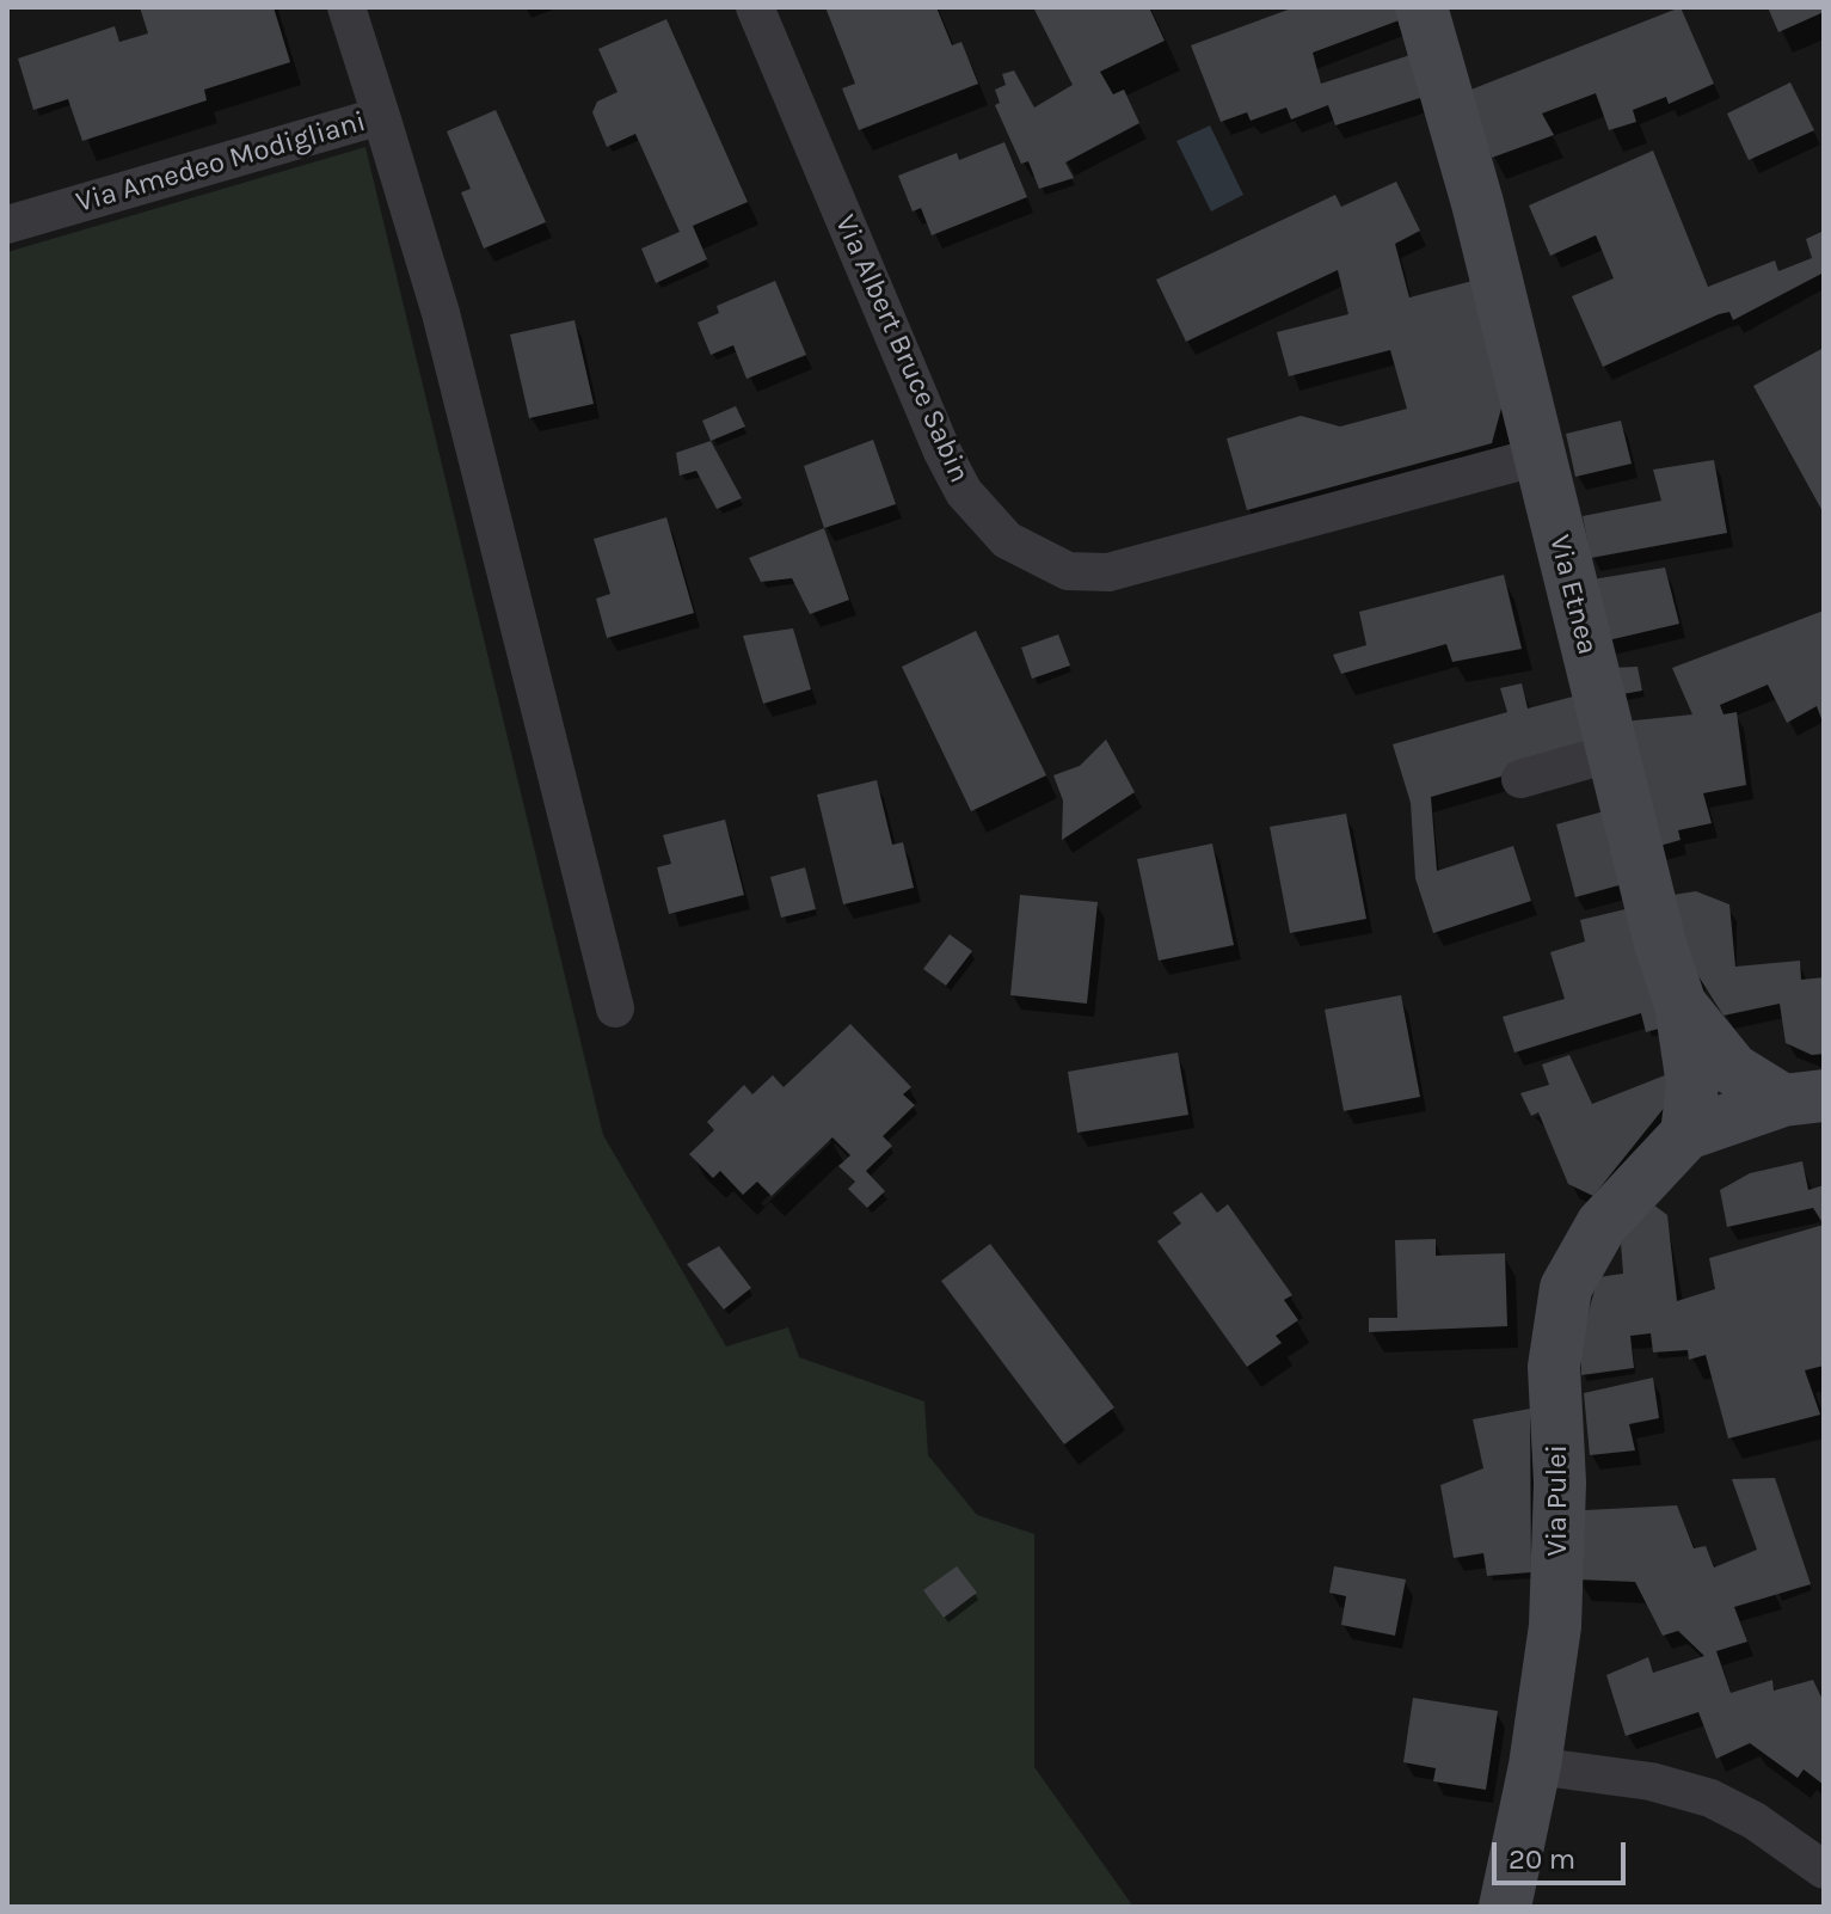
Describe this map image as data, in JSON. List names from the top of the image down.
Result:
{
  "streets": {
    "main road": ["Via Etnea", "Via Pulei"],
    "street": ["Via Amedeo Modigliani", "Via Albert Bruce Sabin"]
  },
  "crossings": [
    ["Via Albert Bruce Sabin", "Via Etnea"]
  ],
  "scale_bar": "20 m"
}
